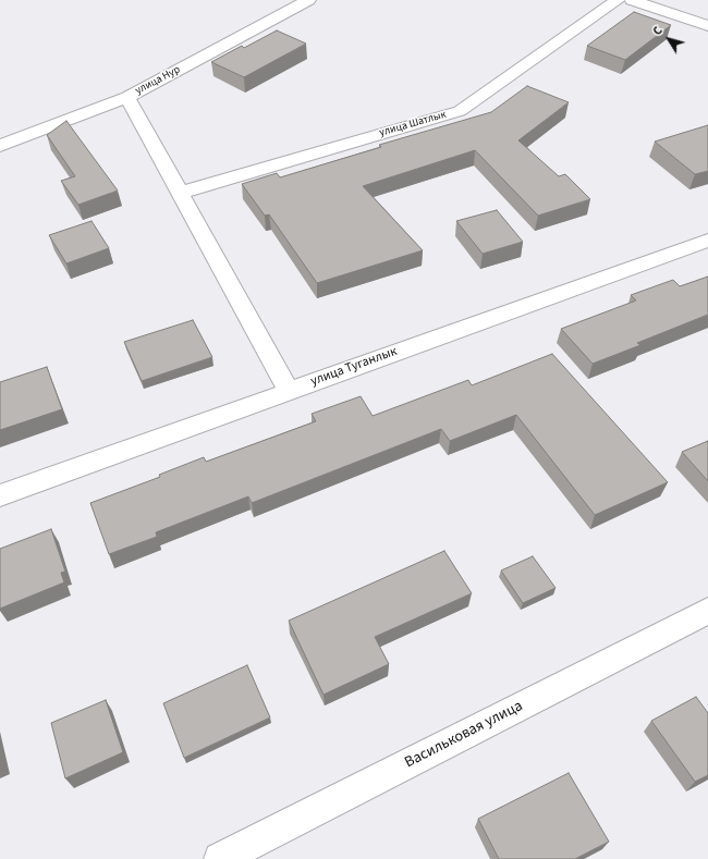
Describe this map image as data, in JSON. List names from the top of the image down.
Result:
{
  "streets": {
    "street": [
      "улица Нур",
      "улица Шатлык",
      "улица Туганлык",
      "Васильковая улица"
    ]
  },
  "north": "top left"
}
